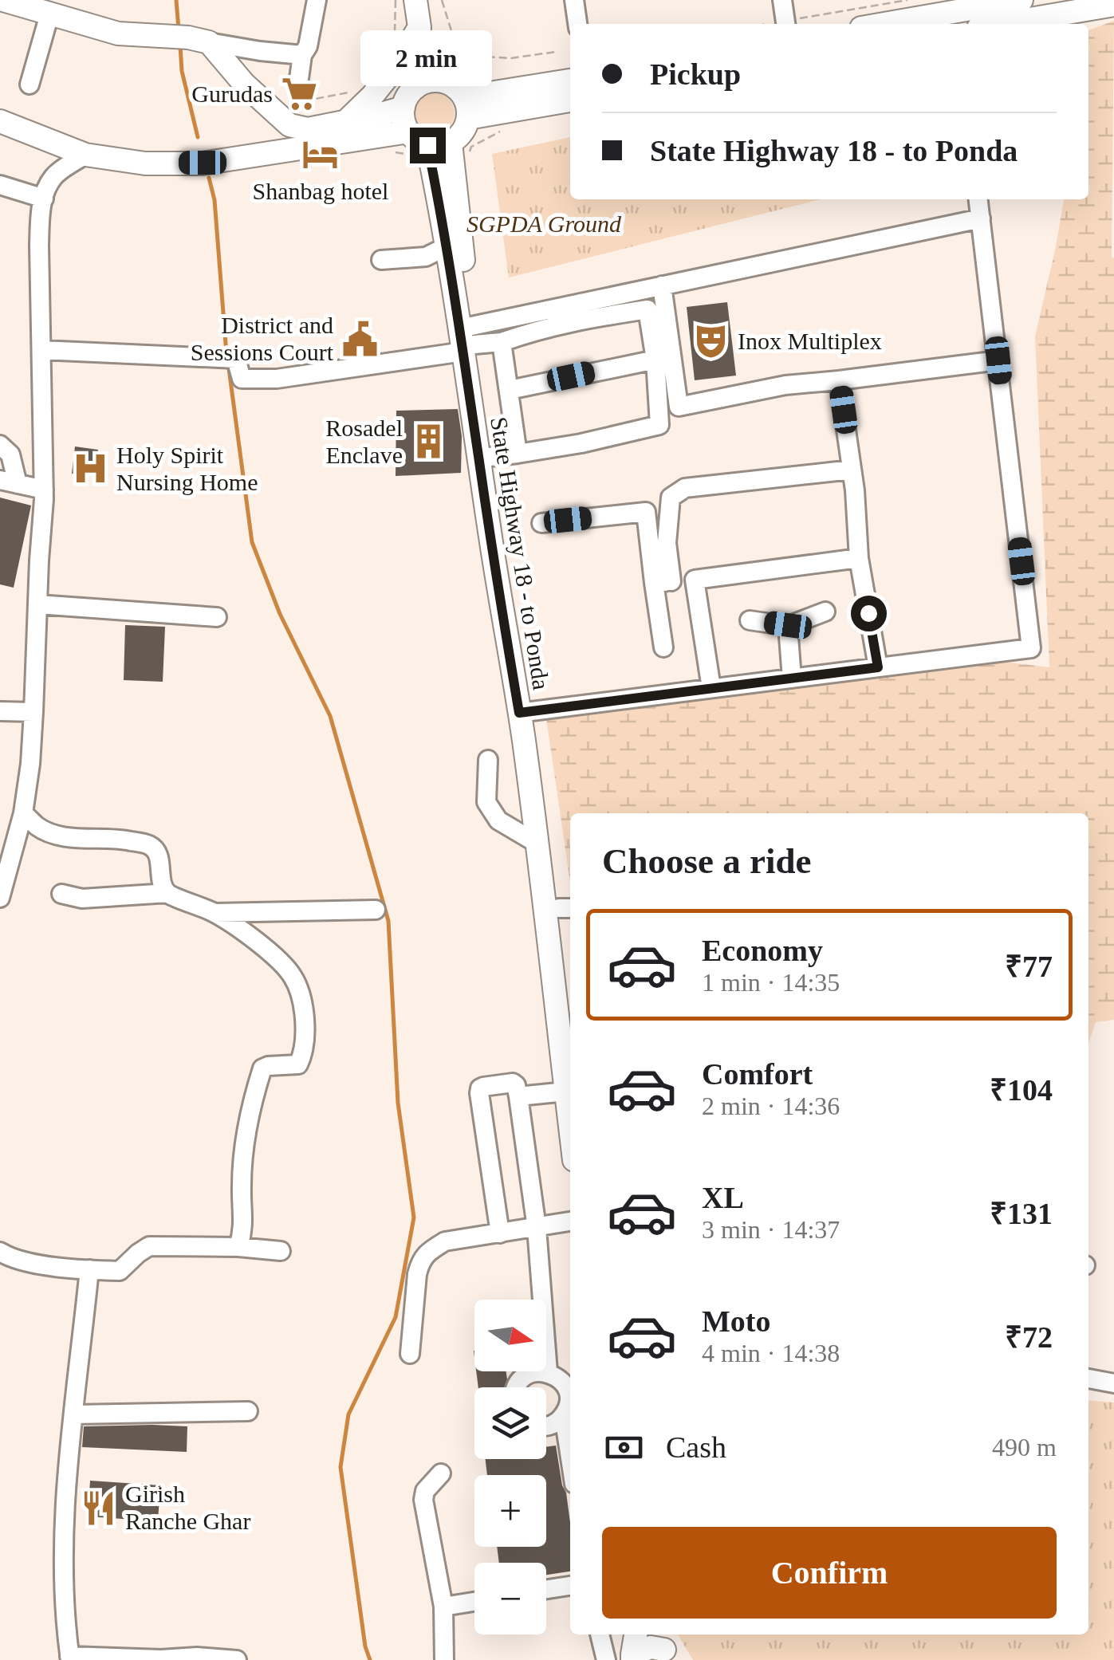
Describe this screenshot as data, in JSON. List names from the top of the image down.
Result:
{
  "streets": {
    "main road": ["State Highway 18 - to Ponda"]
  },
  "parks": ["SGPDA Ground"],
  "places": {
    "supermarket": ["Gurudas"],
    "hotel": ["Shanbag hotel"],
    "public building": ["District and Sessions Court"],
    "theatre": ["Inox Multiplex"],
    "building": ["Rosadel Enclave"],
    "hospital": ["Holy Spirit Nursing Home"],
    "restaurant": ["Girish Ranche Ghar"]
  },
  "north": "right",
  "page": {
    "banner": ["Pickup", "State Highway 18 - to Ponda"],
    "bubble": "2 min",
    "heading": "Choose a ride",
    "list": [
      {
        "name": "Economy",
        "note": "1 min · 14:35",
        "value": "₹77"
      },
      {
        "name": "Comfort",
        "note": "2 min · 14:36",
        "value": "₹104"
      },
      {
        "name": "XL",
        "note": "3 min · 14:37",
        "value": "₹131"
      },
      {
        "name": "Moto",
        "note": "4 min · 14:38",
        "value": "₹72"
      }
    ],
    "map_buttons": ["+", "−"],
    "pay": ["Cash", "490 m"],
    "buttons": "Confirm"
  }
}
